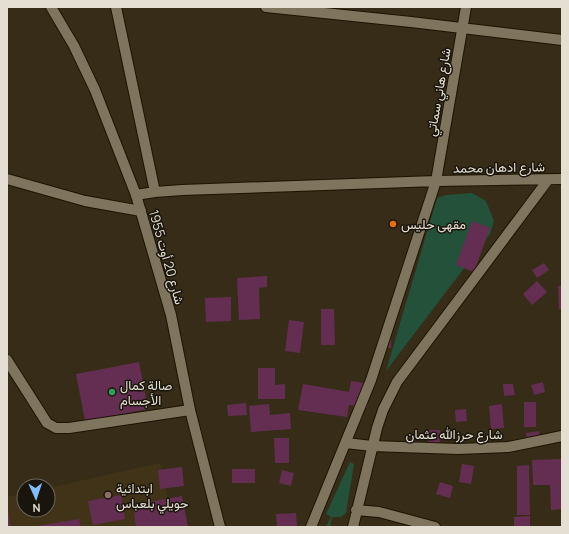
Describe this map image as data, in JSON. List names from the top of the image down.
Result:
{
  "streets": {
    "street": [
      "شارع هاني سماتي",
      "شارع ادهان محمد",
      "شارع 20 أوت 1955",
      "شارع حرزالله عثمان"
    ]
  },
  "crossings": [
    ["شارع هاني سماتي", "شارع ادهان محمد"],
    ["شارع هاني سماتي", "شارع حرزالله عثمان"],
    ["شارع ادهان محمد", "شارع 20 أوت 1955"]
  ],
  "places": ["مقهى حليس", "صالة كمال الأجسام", "ابتدائية حويلي بلعباس"],
  "north": "bottom"
}
